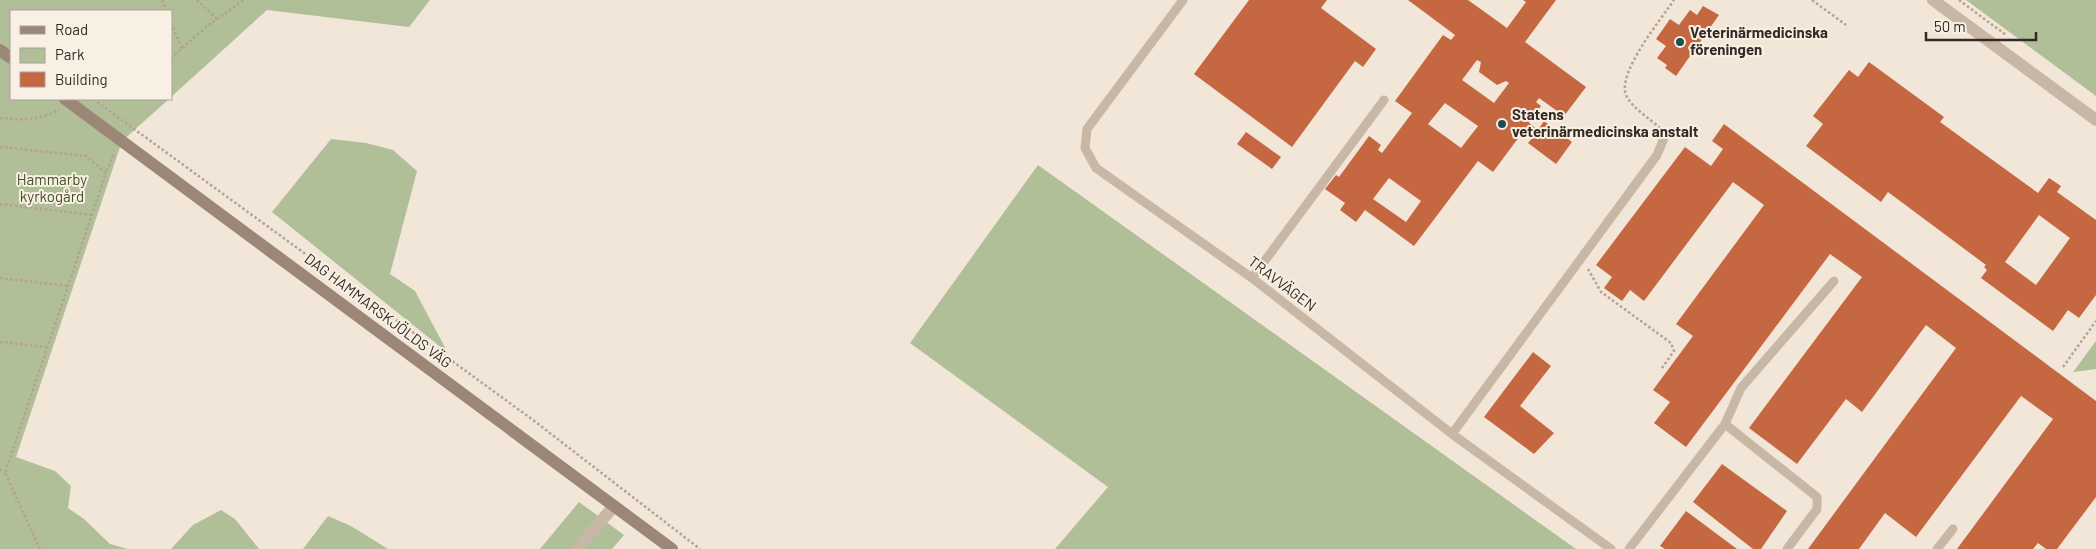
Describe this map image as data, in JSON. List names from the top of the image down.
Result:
{
  "streets": {
    "main road": ["DAG HAMMARSKJÖLDS VÄG"],
    "lane": ["TRAVVÄGEN"]
  },
  "parks": ["Hammarby kyrkogård"],
  "places": ["Veterinärmedicinska föreningen", "Statens veterinärmedicinska anstalt"],
  "legend": ["Road", "Park", "Building"],
  "scale_bar": "50 m"
}
